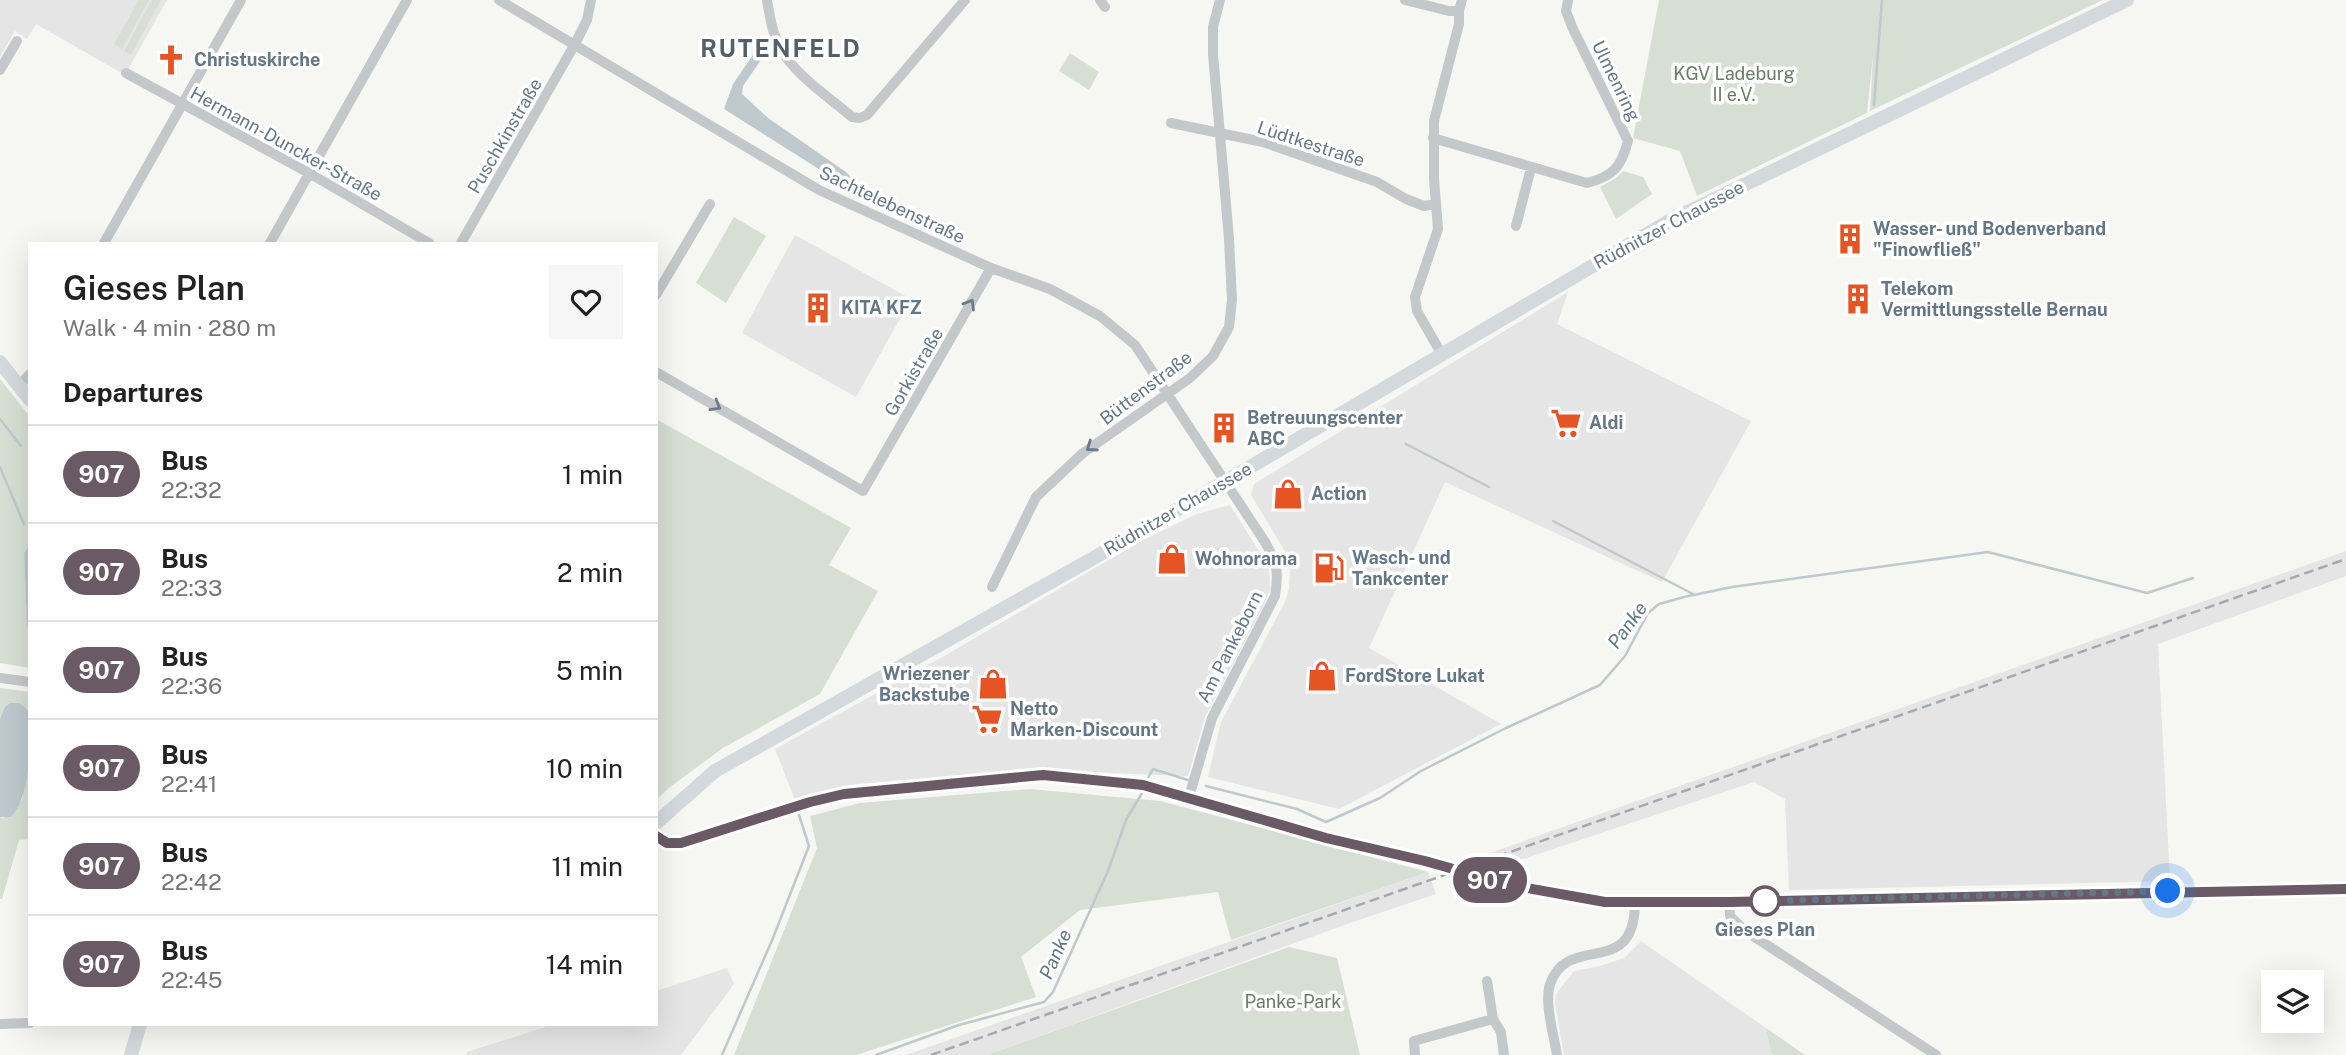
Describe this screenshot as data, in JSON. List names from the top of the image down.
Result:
{
  "streets": {
    "main road": ["Rüdnitzer Chaussee"],
    "street": [
      "Ulmenring",
      "Puschkinstraße",
      "Hermann-Duncker-Straße",
      "Lüdtkestraße",
      "Sachtelebenstraße",
      "Gorkistraße",
      "Büttenstraße",
      "Am Pankeborn"
    ]
  },
  "crossings": [
    ["Puschkinstraße", "Sachtelebenstraße"],
    ["Lüdtkestraße", "Büttenstraße"],
    ["Sachtelebenstraße", "Rüdnitzer Chaussee"],
    ["Sachtelebenstraße", "Gorkistraße"],
    ["Sachtelebenstraße", "Büttenstraße"],
    ["Sachtelebenstraße", "Am Pankeborn"],
    ["Rüdnitzer Chaussee", "Am Pankeborn"]
  ],
  "one_way": ["Büttenstraße"],
  "districts": ["RUTENFELD"],
  "water": ["Panke"],
  "parks": ["KGV Ladeburg II e.V.", "Panke-Park"],
  "places": {
    "church": ["Christuskirche"],
    "building": [
      "Wasser- und Bodenverband \"Finowfließ\"",
      "Telekom Vermittlungsstelle Bernau",
      "KITA KFZ",
      "Betreuungscenter ABC"
    ],
    "supermarket": ["Aldi", "Netto Marken-Discount"],
    "shop": [
      "Action",
      "Wohnorama",
      "FordStore Lukat",
      "Wriezener Backstube"
    ],
    "fuel station": ["Wasch- und Tankcenter"],
    "other": ["Gieses Plan"]
  },
  "lines": ["bus line 907"],
  "page": {
    "on_map": "907",
    "heading": [
      ["Gieses Plan", "Walk · 4 min · 280 m"],
      "Departures"
    ],
    "list": [
      {
        "mark": "907",
        "name": "Bus",
        "note": "22:32",
        "value": "1 min"
      },
      {
        "mark": "907",
        "name": "Bus",
        "note": "22:33",
        "value": "2 min"
      },
      {
        "mark": "907",
        "name": "Bus",
        "note": "22:36",
        "value": "5 min"
      },
      {
        "mark": "907",
        "name": "Bus",
        "note": "22:41",
        "value": "10 min"
      },
      {
        "mark": "907",
        "name": "Bus",
        "note": "22:42",
        "value": "11 min"
      },
      {
        "mark": "907",
        "name": "Bus",
        "note": "22:45",
        "value": "14 min"
      }
    ]
  }
}
